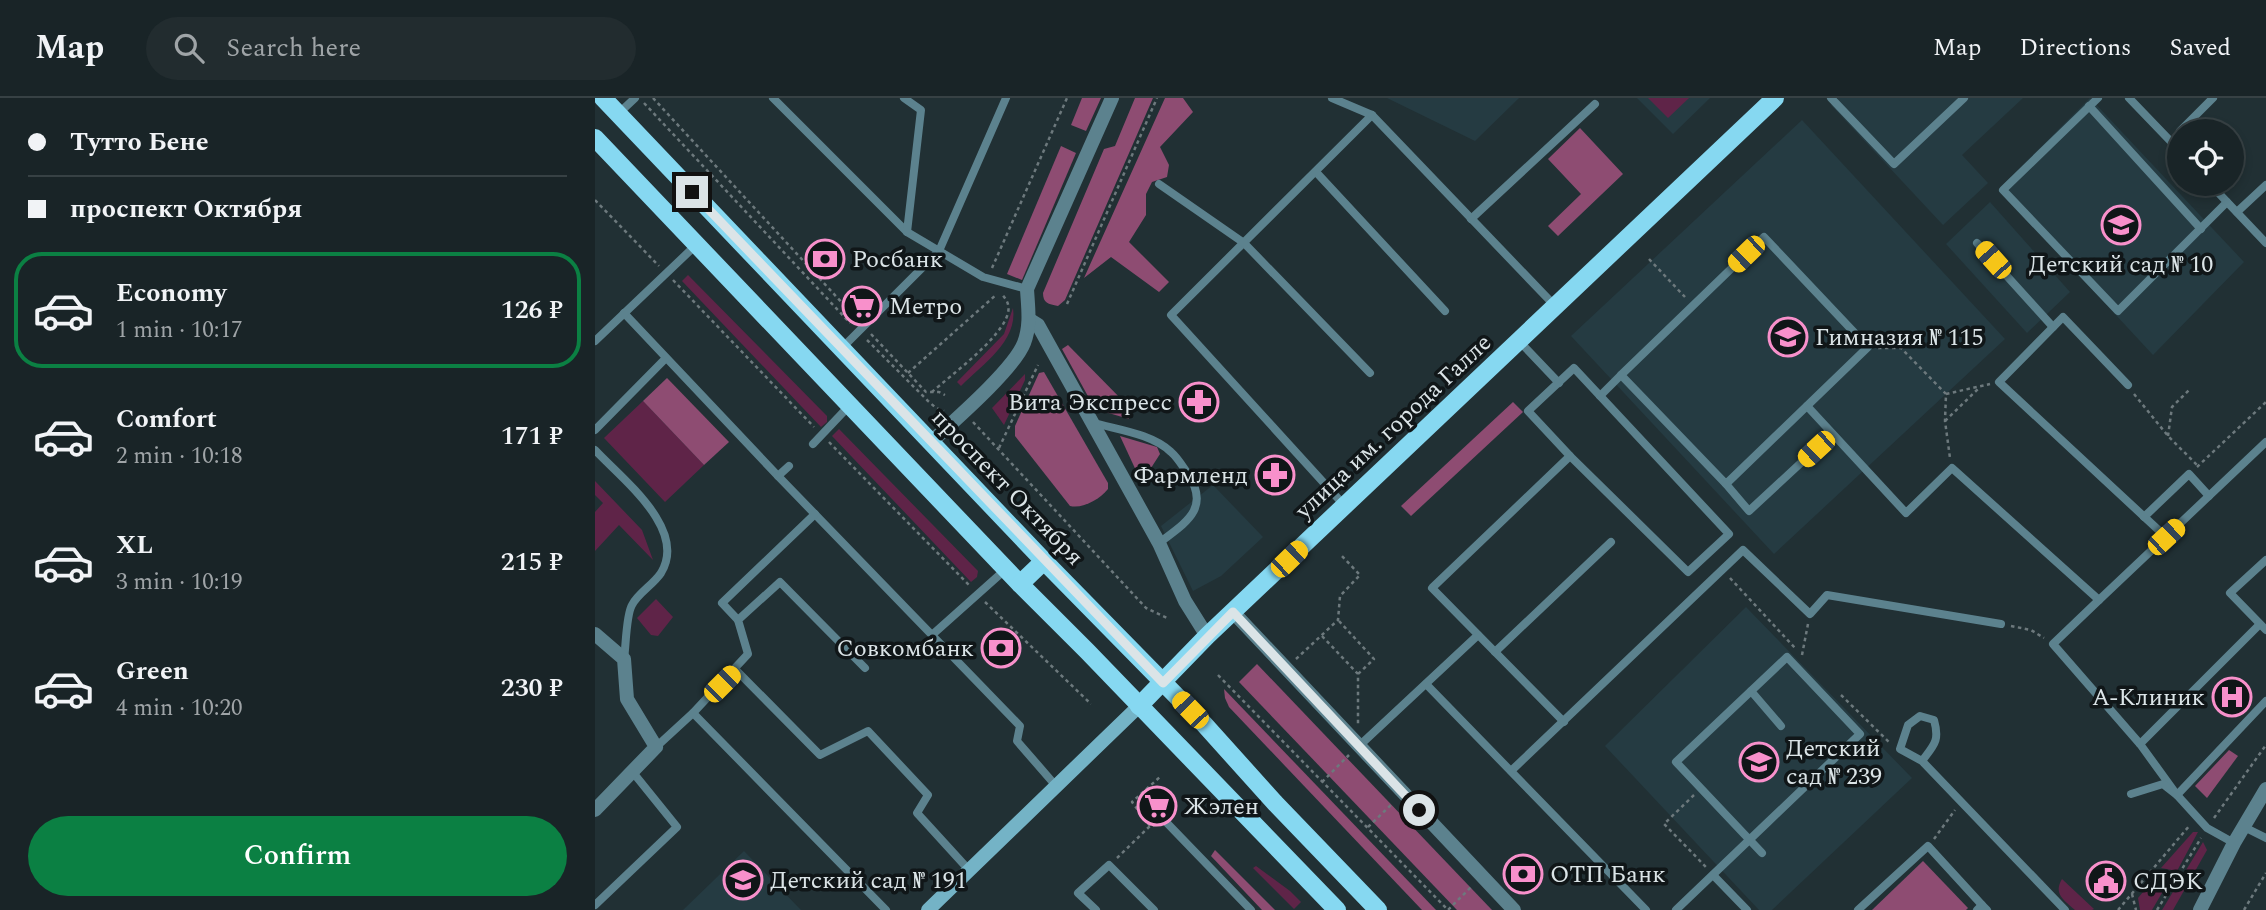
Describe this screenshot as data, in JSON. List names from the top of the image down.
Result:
{
  "streets": {
    "main road": ["улица им. города Галле", "проспект Октября"]
  },
  "crossings": [
    ["улица им. города Галле", "проспект Октября"]
  ],
  "places": {
    "school or university": [
      "Детский сад № 10",
      "Гимназия № 115",
      "Детский сад № 239",
      "Детский сад № 191"
    ],
    "bank": ["Росбанк", "Совкомбанк", "ОТП Банк"],
    "supermarket": ["Метро", "Жэлен"],
    "pharmacy": ["Вита Экспресс", "Фармленд"],
    "hospital": ["А-Клиник"],
    "public building": ["СДЭК"]
  },
  "page": {
    "header": "Map",
    "search": "Search here",
    "nav": ["Map", "Directions", "Saved"],
    "banner": ["Тутто Бене", "проспект Октября"],
    "list": [
      {
        "name": "Economy",
        "note": "1 min · 10:17",
        "value": "126 ₽"
      },
      {
        "name": "Comfort",
        "note": "2 min · 10:18",
        "value": "171 ₽"
      },
      {
        "name": "XL",
        "note": "3 min · 10:19",
        "value": "215 ₽"
      },
      {
        "name": "Green",
        "note": "4 min · 10:20",
        "value": "230 ₽"
      }
    ],
    "buttons": "Confirm"
  }
}
